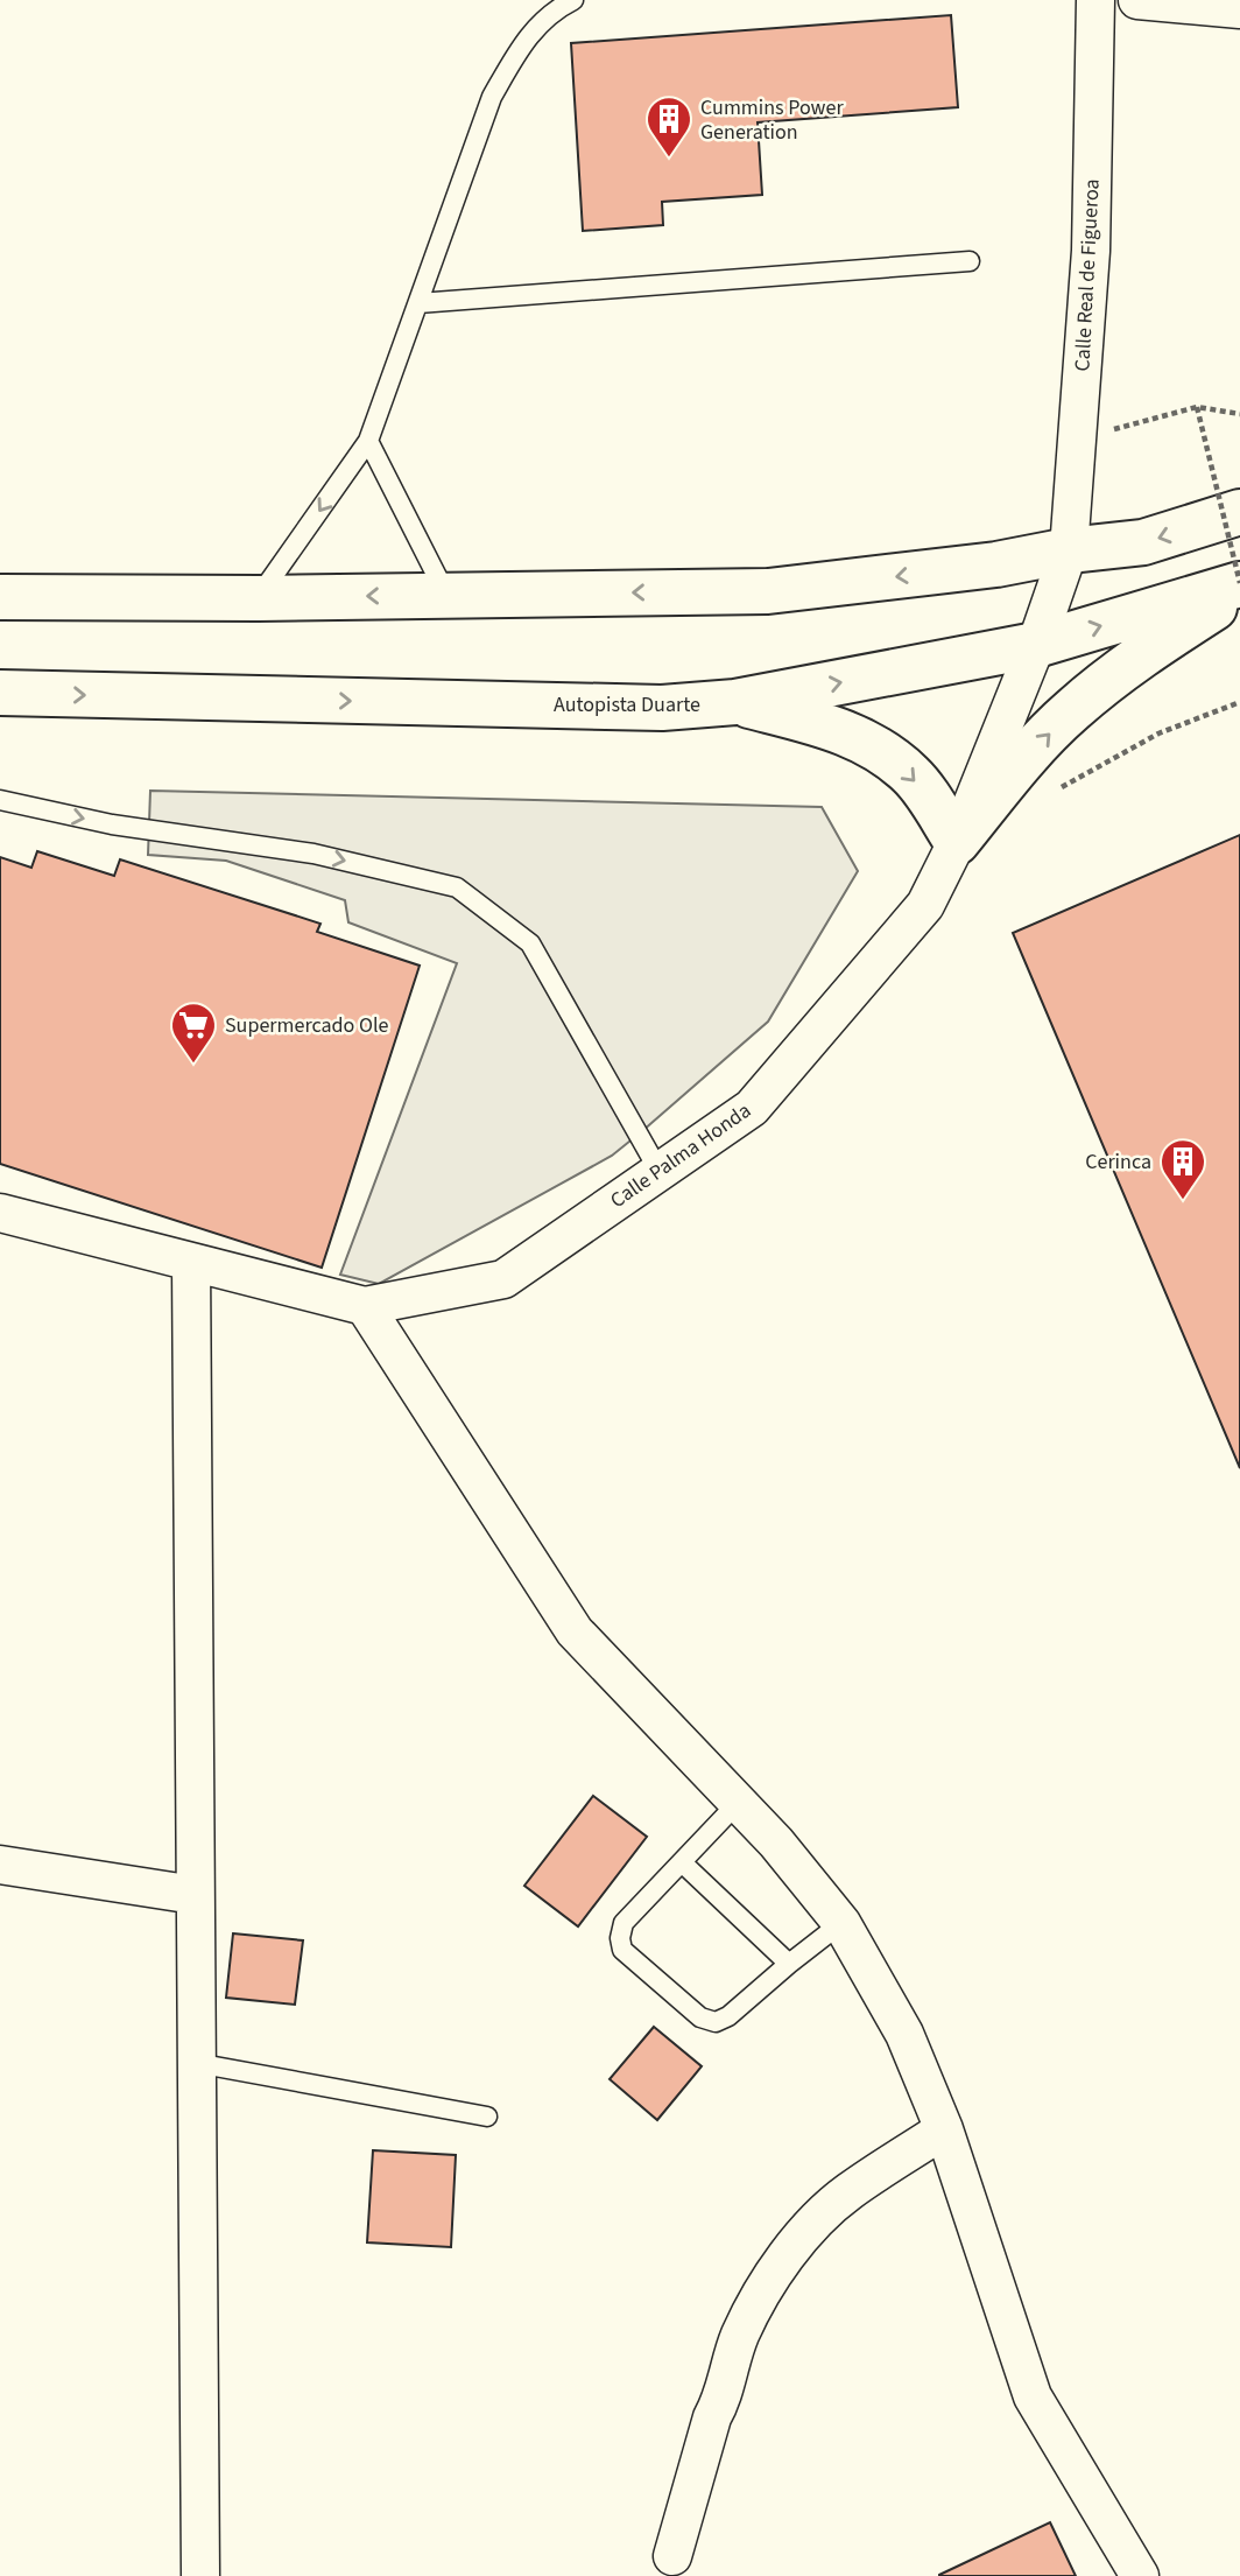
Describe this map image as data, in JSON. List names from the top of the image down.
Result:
{
  "streets": {
    "highway": ["Autopista Duarte"],
    "street": ["Calle Real de Figueroa", "Calle Palma Honda"]
  },
  "crossings": [
    ["Calle Real de Figueroa", "Calle Palma Honda"],
    ["Autopista Duarte", "Calle Palma Honda"]
  ],
  "places": {
    "building": ["Cummins Power Generation", "Cerinca"],
    "supermarket": ["Supermercado Ole"]
  }
}
